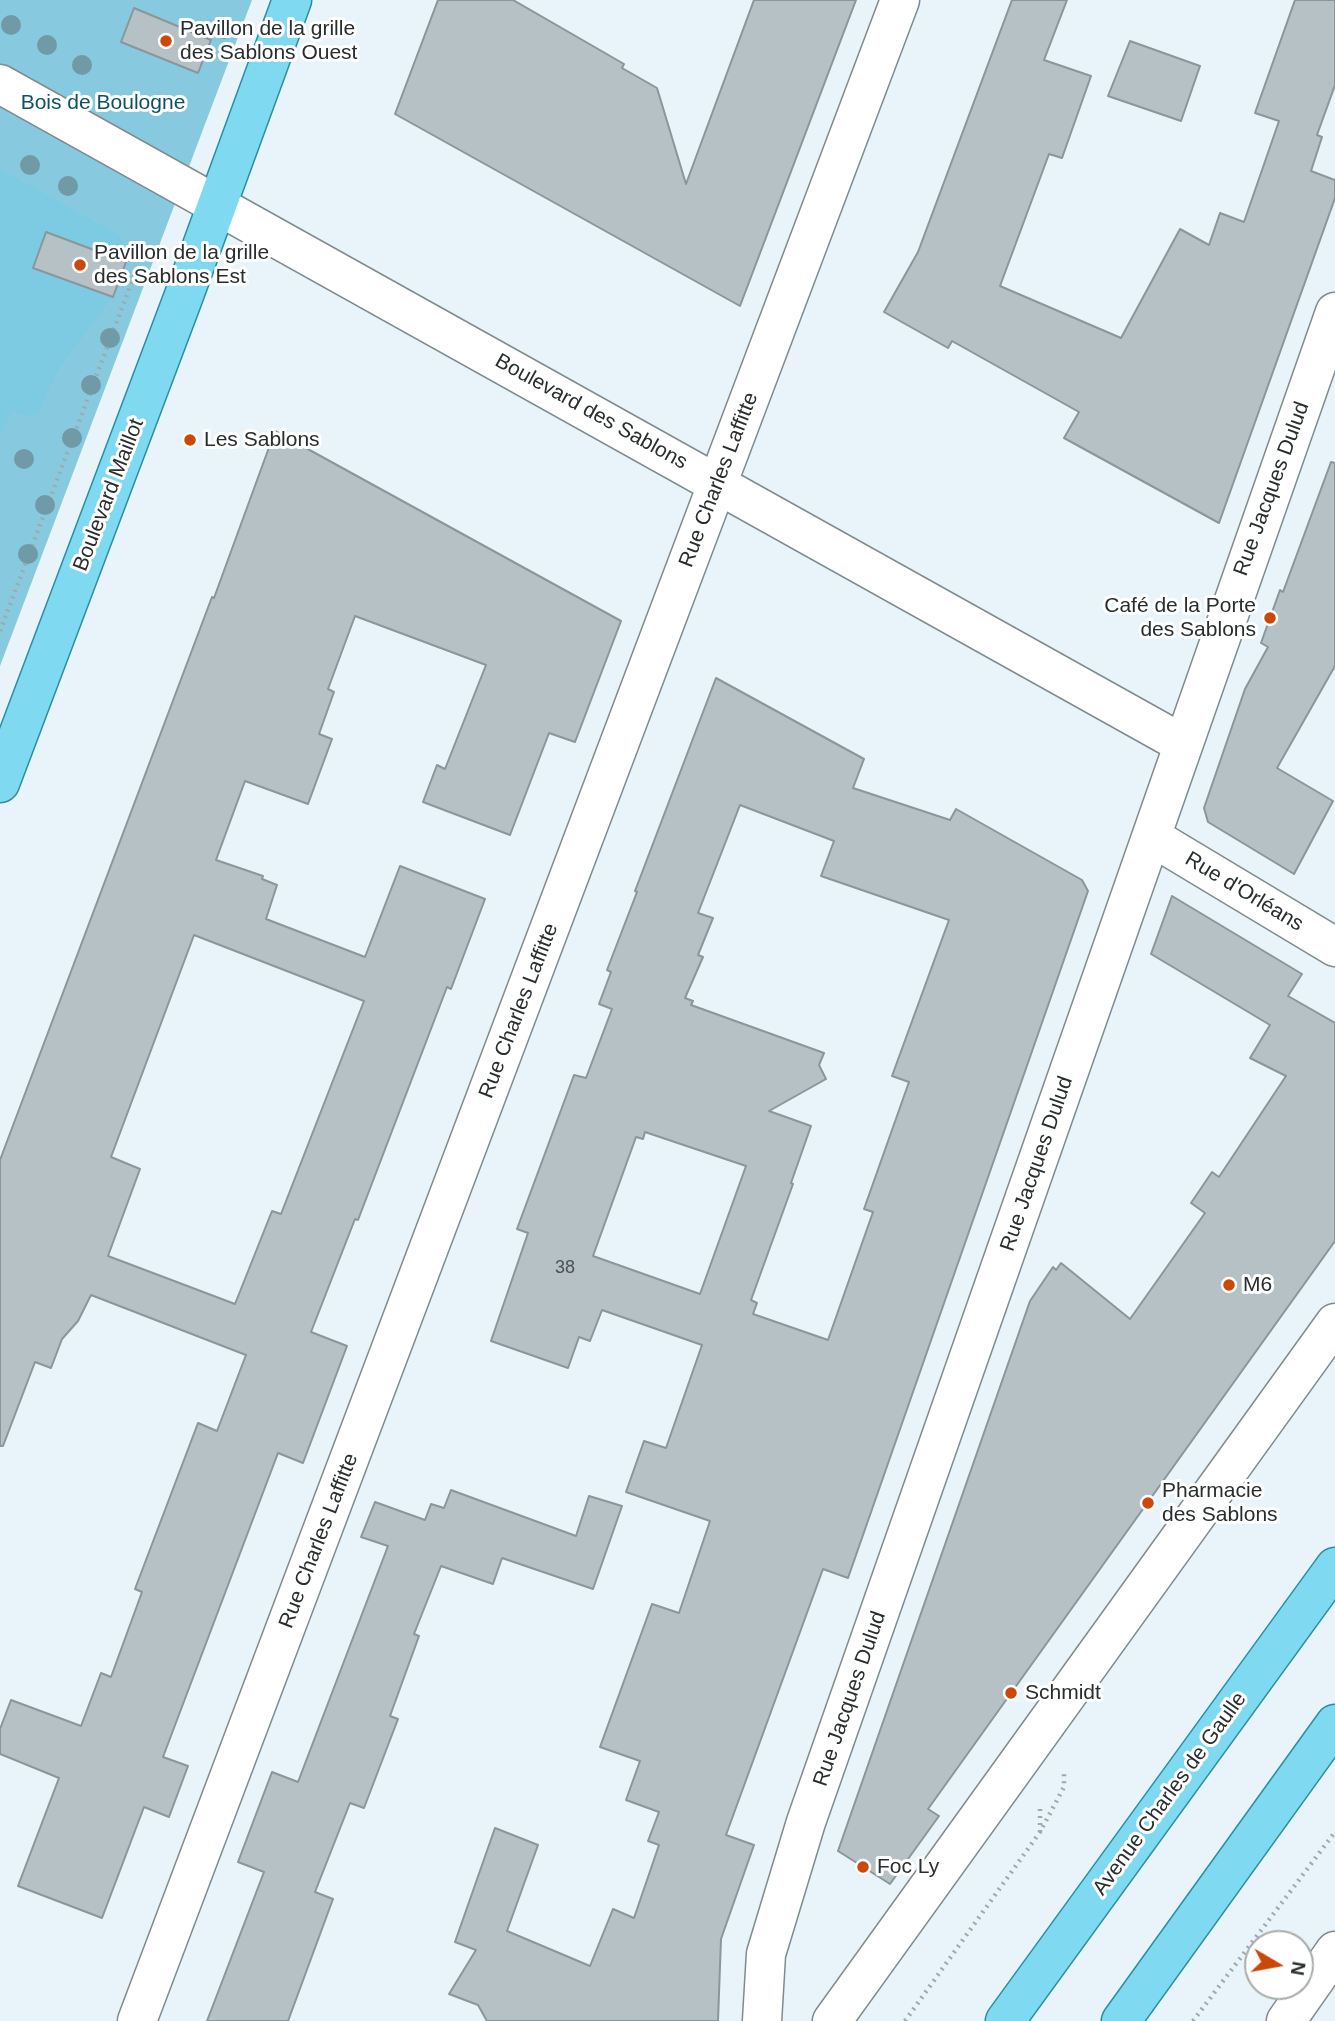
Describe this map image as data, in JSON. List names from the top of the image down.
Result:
{
  "streets": {
    "main road": ["Boulevard Maillot", "Avenue Charles de Gaulle"],
    "street": [
      "Boulevard des Sablons",
      "Rue Charles Laffitte",
      "Rue Jacques Dulud",
      "Rue d'Orléans"
    ]
  },
  "crossings": [
    ["Boulevard des Sablons", "Rue Charles Laffitte"],
    ["Boulevard des Sablons", "Rue Jacques Dulud"],
    ["Boulevard des Sablons", "Boulevard Maillot"],
    ["Rue Jacques Dulud", "Rue d'Orléans"]
  ],
  "parks": ["Bois de Boulogne"],
  "places": [
    "Pavillon de la grille des Sablons Ouest",
    "Pavillon de la grille des Sablons Est",
    "Les Sablons",
    "Café de la Porte des Sablons",
    "M6",
    "Pharmacie des Sablons",
    "Schmidt",
    "Foc Ly"
  ],
  "house_numbers": ["38"],
  "north": "right"
}
